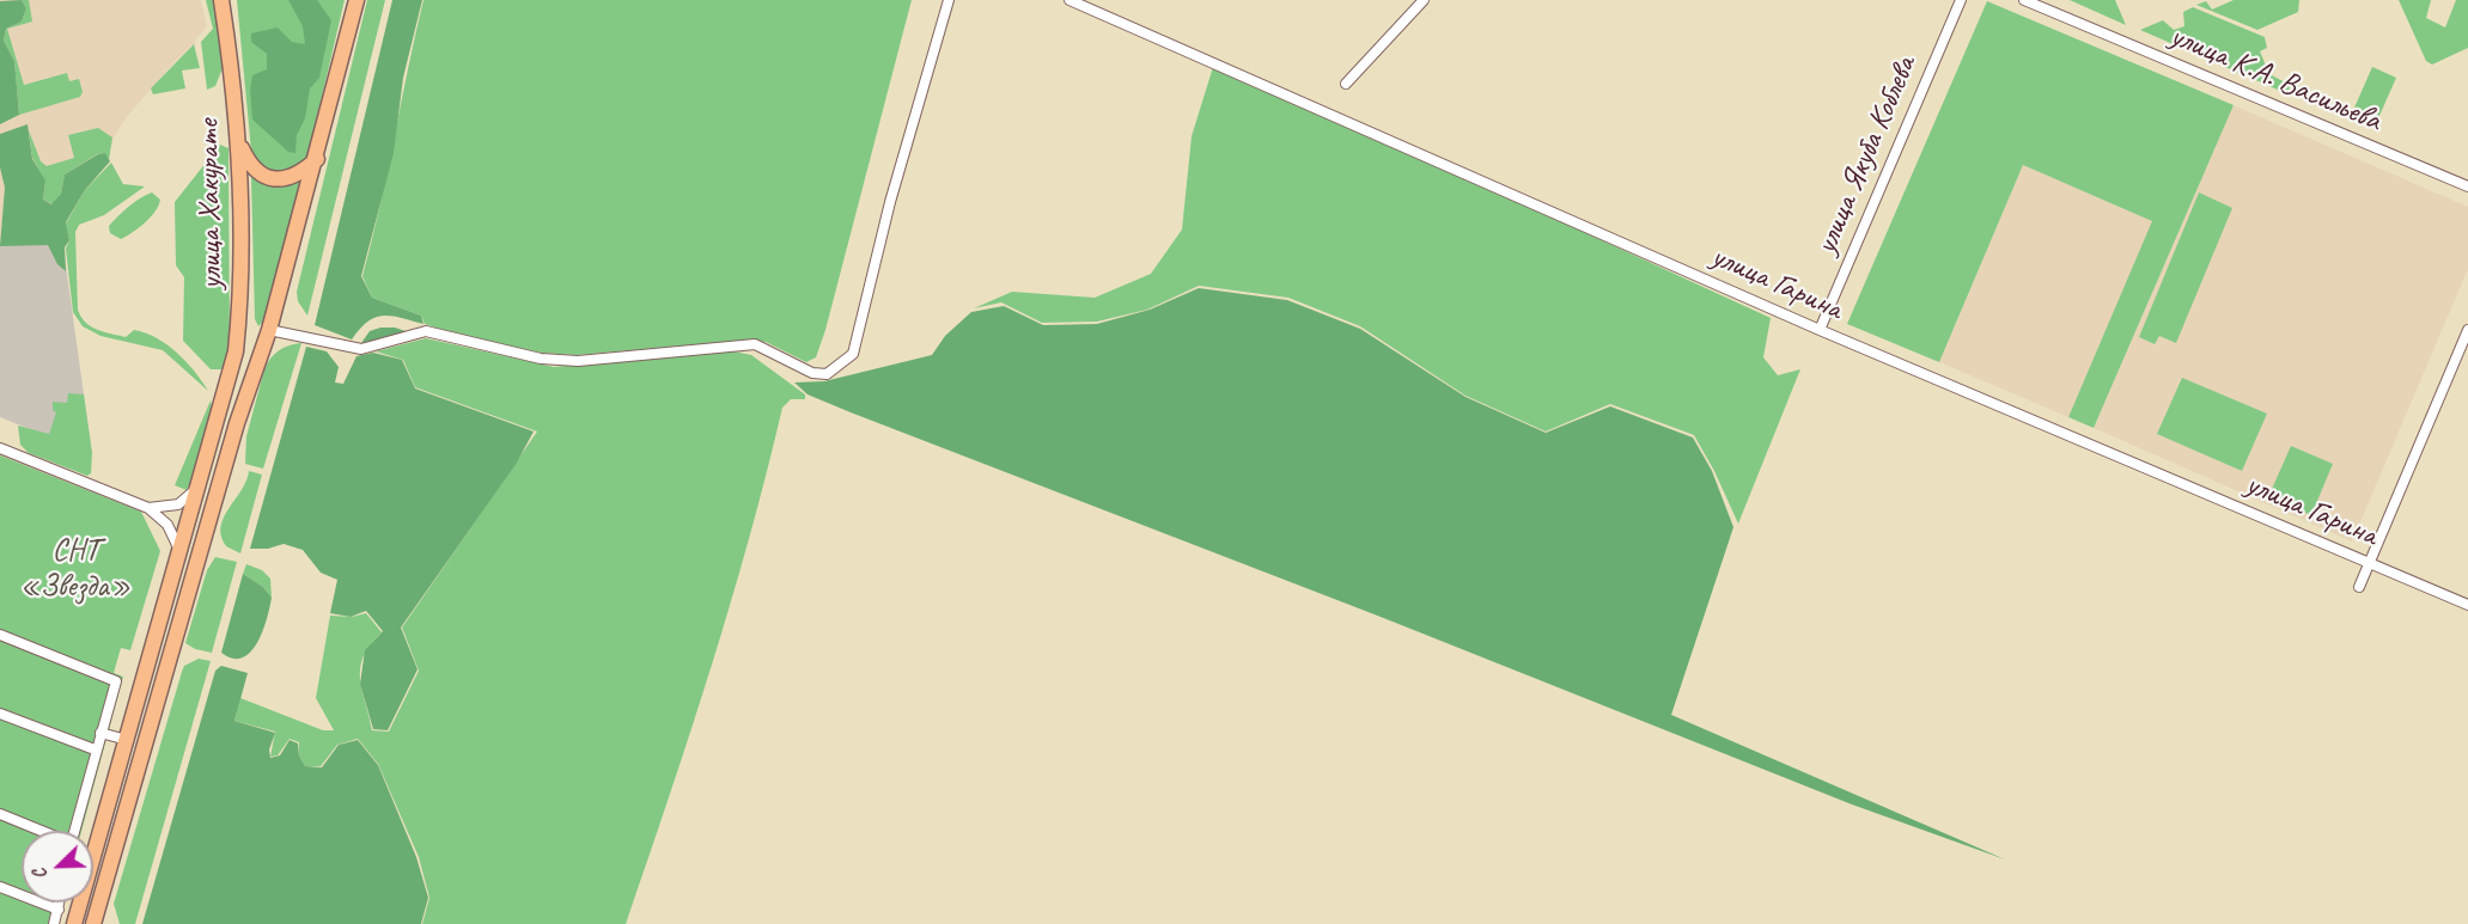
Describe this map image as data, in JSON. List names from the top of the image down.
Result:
{
  "streets": {
    "main road": ["улица Хакурате"],
    "street": ["улица К.А. Васильева", "улица Якуба Коблева", "улица Гарина"]
  },
  "crossings": [
    ["улица Якуба Коблева", "улица Гарина"]
  ],
  "parks": ["СНТ «Звезда»"],
  "north": "bottom left"
}
